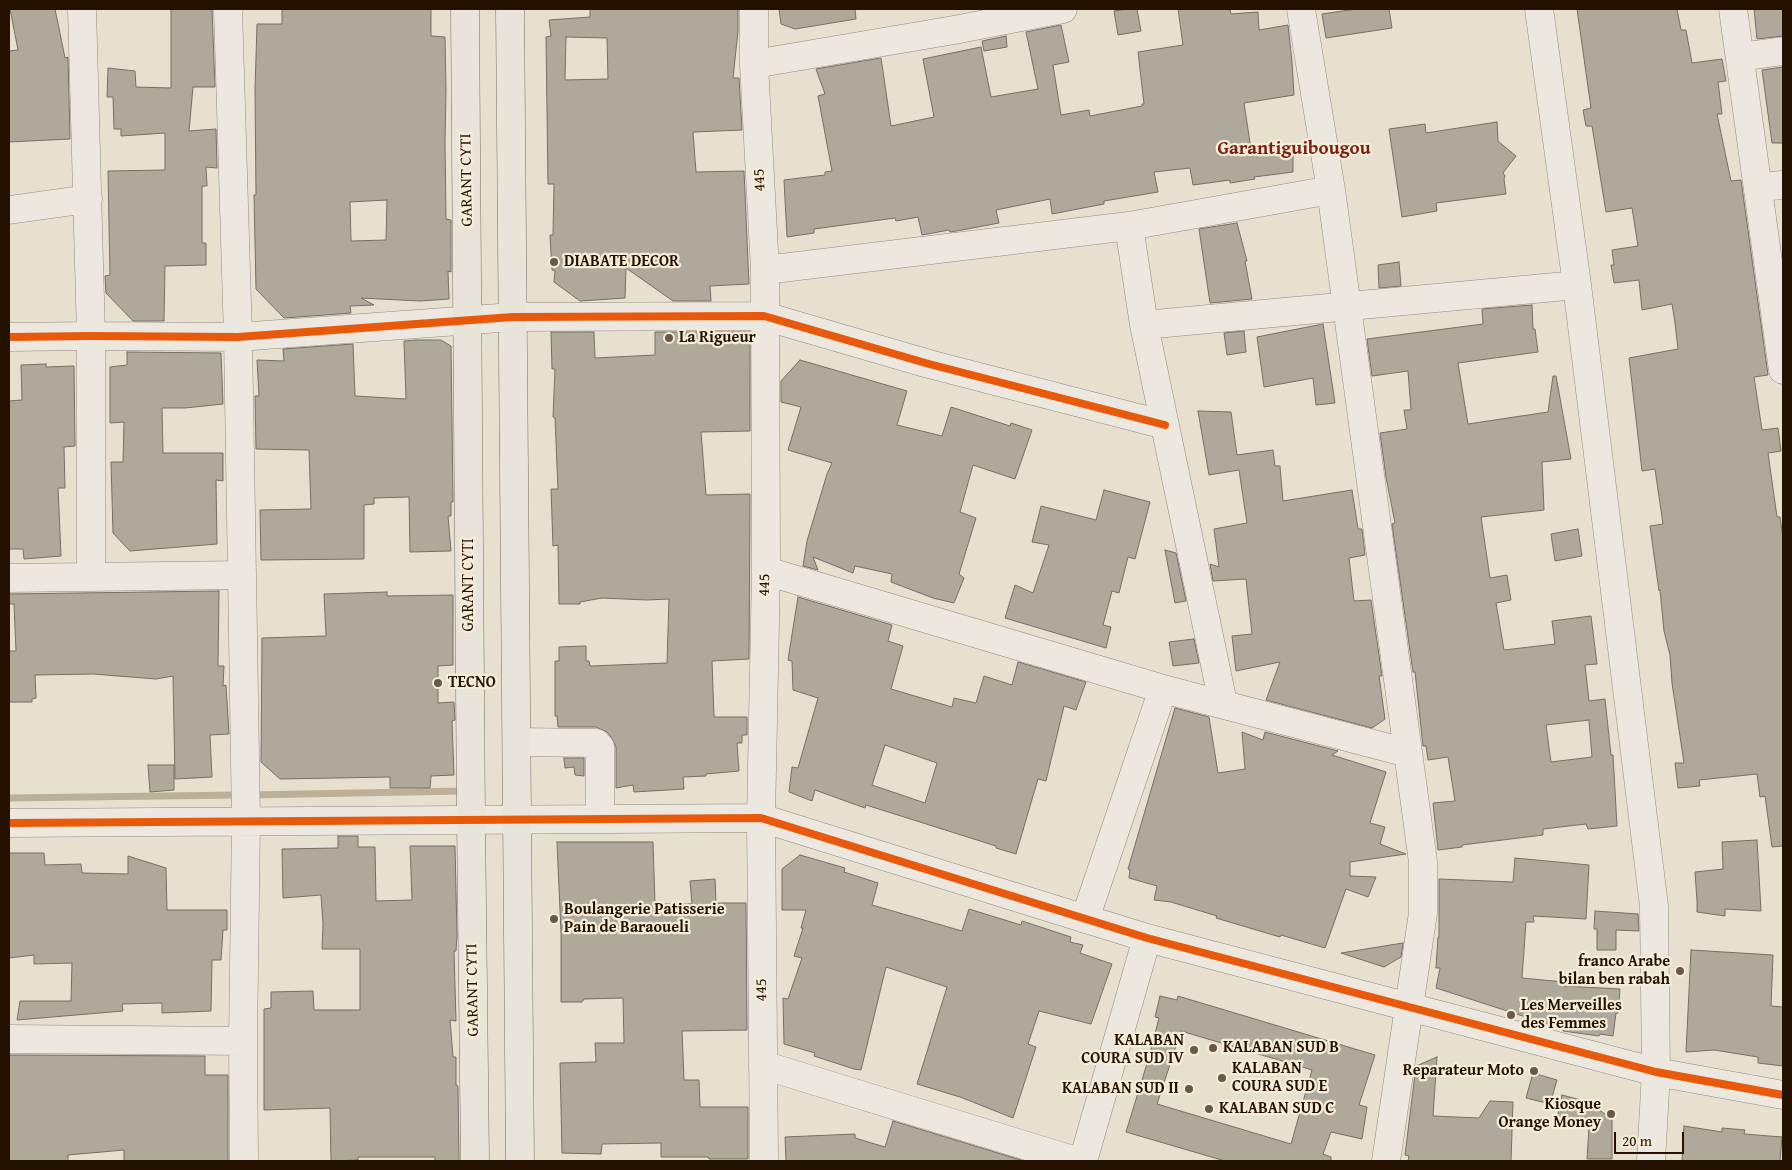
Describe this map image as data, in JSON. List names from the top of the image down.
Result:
{
  "streets": {
    "main road": ["GARANT CYTI"],
    "street": ["445"]
  },
  "districts": ["Garantiguibougou"],
  "places": [
    "DIABATE DECOR",
    "La Rigueur",
    "TECNO",
    "Boulangerie Patisserie Pain de Baraoueli",
    "franco Arabe bilan ben rabah",
    "Les Merveilles des Femmes",
    "KALABAN SUD B",
    "KALABAN COURA SUD IV",
    "Reparateur Moto",
    "KALABAN COURA SUD E",
    "KALABAN SUD II",
    "KALABAN SUD C",
    "Kiosque Orange Money"
  ],
  "scale_bar": "20 m"
}
